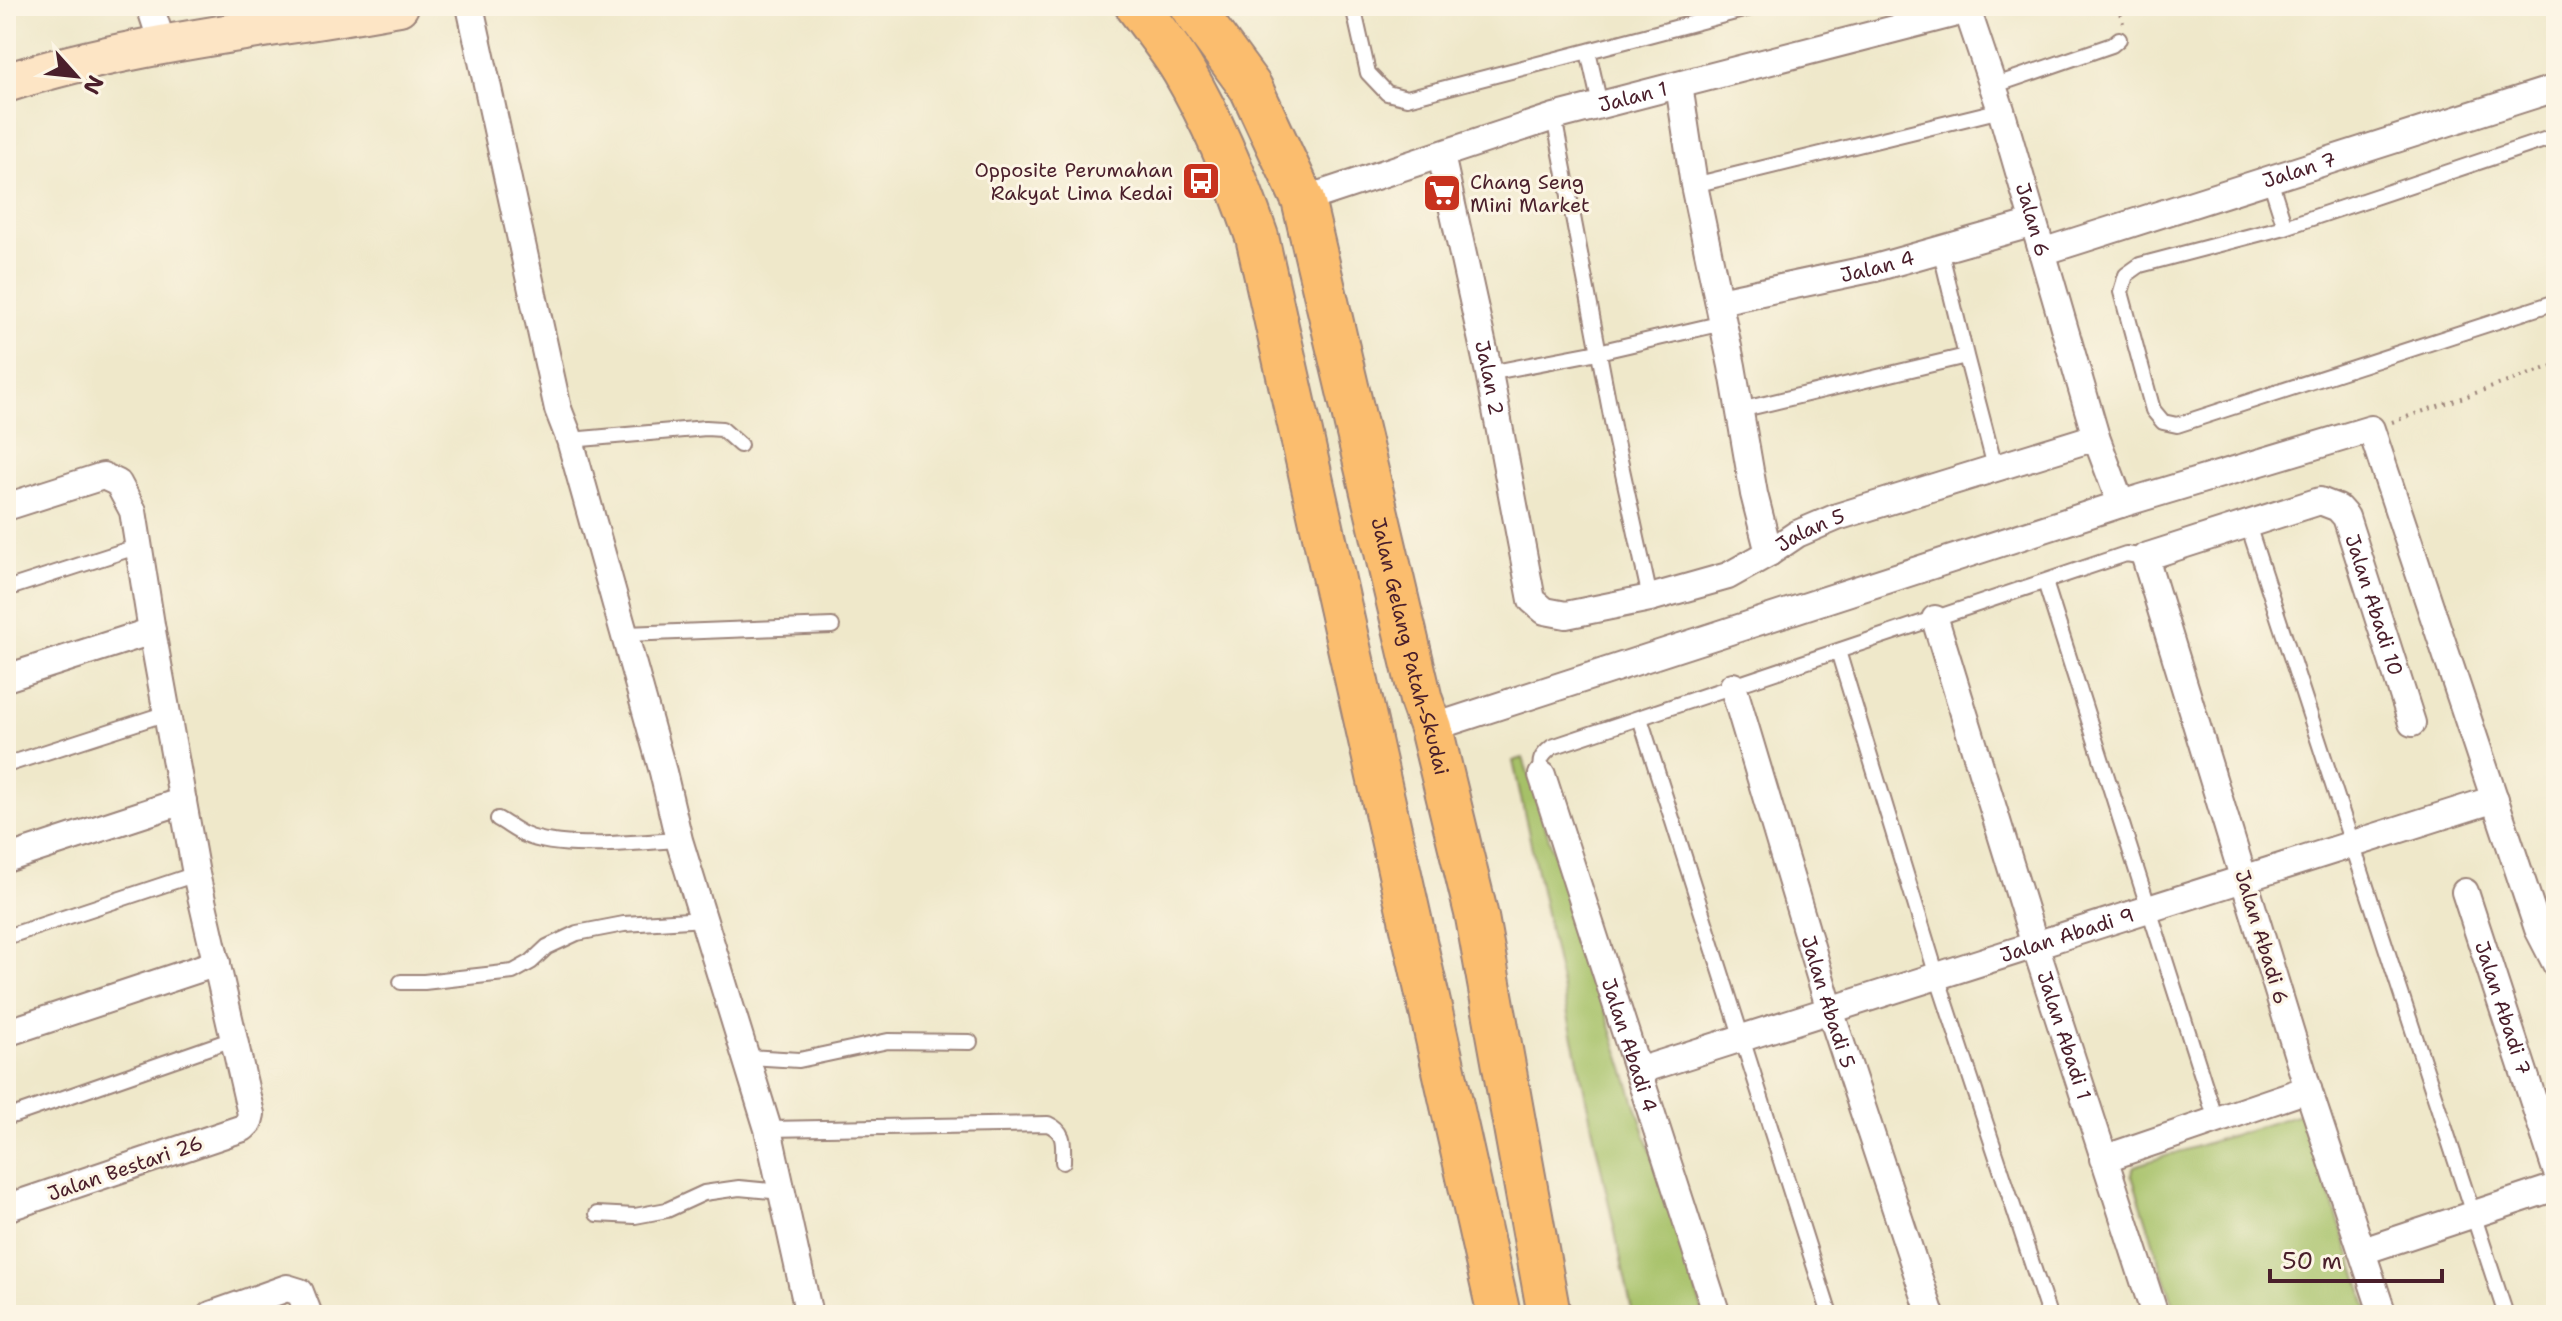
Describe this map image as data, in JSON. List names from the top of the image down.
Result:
{
  "streets": {
    "main road": ["Jalan Gelang Patah-Skudai"],
    "street": [
      "Jalan 1",
      "Jalan 7",
      "Jalan 6",
      "Jalan 4",
      "Jalan 2",
      "Jalan 5",
      "Jalan Abadi 10",
      "Jalan Abadi 9",
      "Jalan Abadi 6",
      "Jalan Abadi 5",
      "Jalan Abadi 7",
      "Jalan Abadi 1",
      "Jalan Abadi 4",
      "Jalan Bestari 26"
    ]
  },
  "crossings": [
    ["Jalan 1", "Jalan 6"],
    ["Jalan 1", "Jalan 2"],
    ["Jalan 1", "Jalan Gelang Patah-Skudai"],
    ["Jalan 7", "Jalan 6"],
    ["Jalan 6", "Jalan 4"],
    ["Jalan 6", "Jalan 5"],
    ["Jalan 2", "Jalan 5"],
    ["Jalan Abadi 9", "Jalan Abadi 6"],
    ["Jalan Abadi 9", "Jalan Abadi 5"],
    ["Jalan Abadi 9", "Jalan Abadi 1"],
    ["Jalan Abadi 9", "Jalan Abadi 4"]
  ],
  "places": {
    "bus stop": ["Opposite Perumahan Rakyat Lima Kedai"],
    "supermarket": ["Chang Seng Mini Market"]
  },
  "scale_bar": "50 m",
  "north": "bottom right"
}
